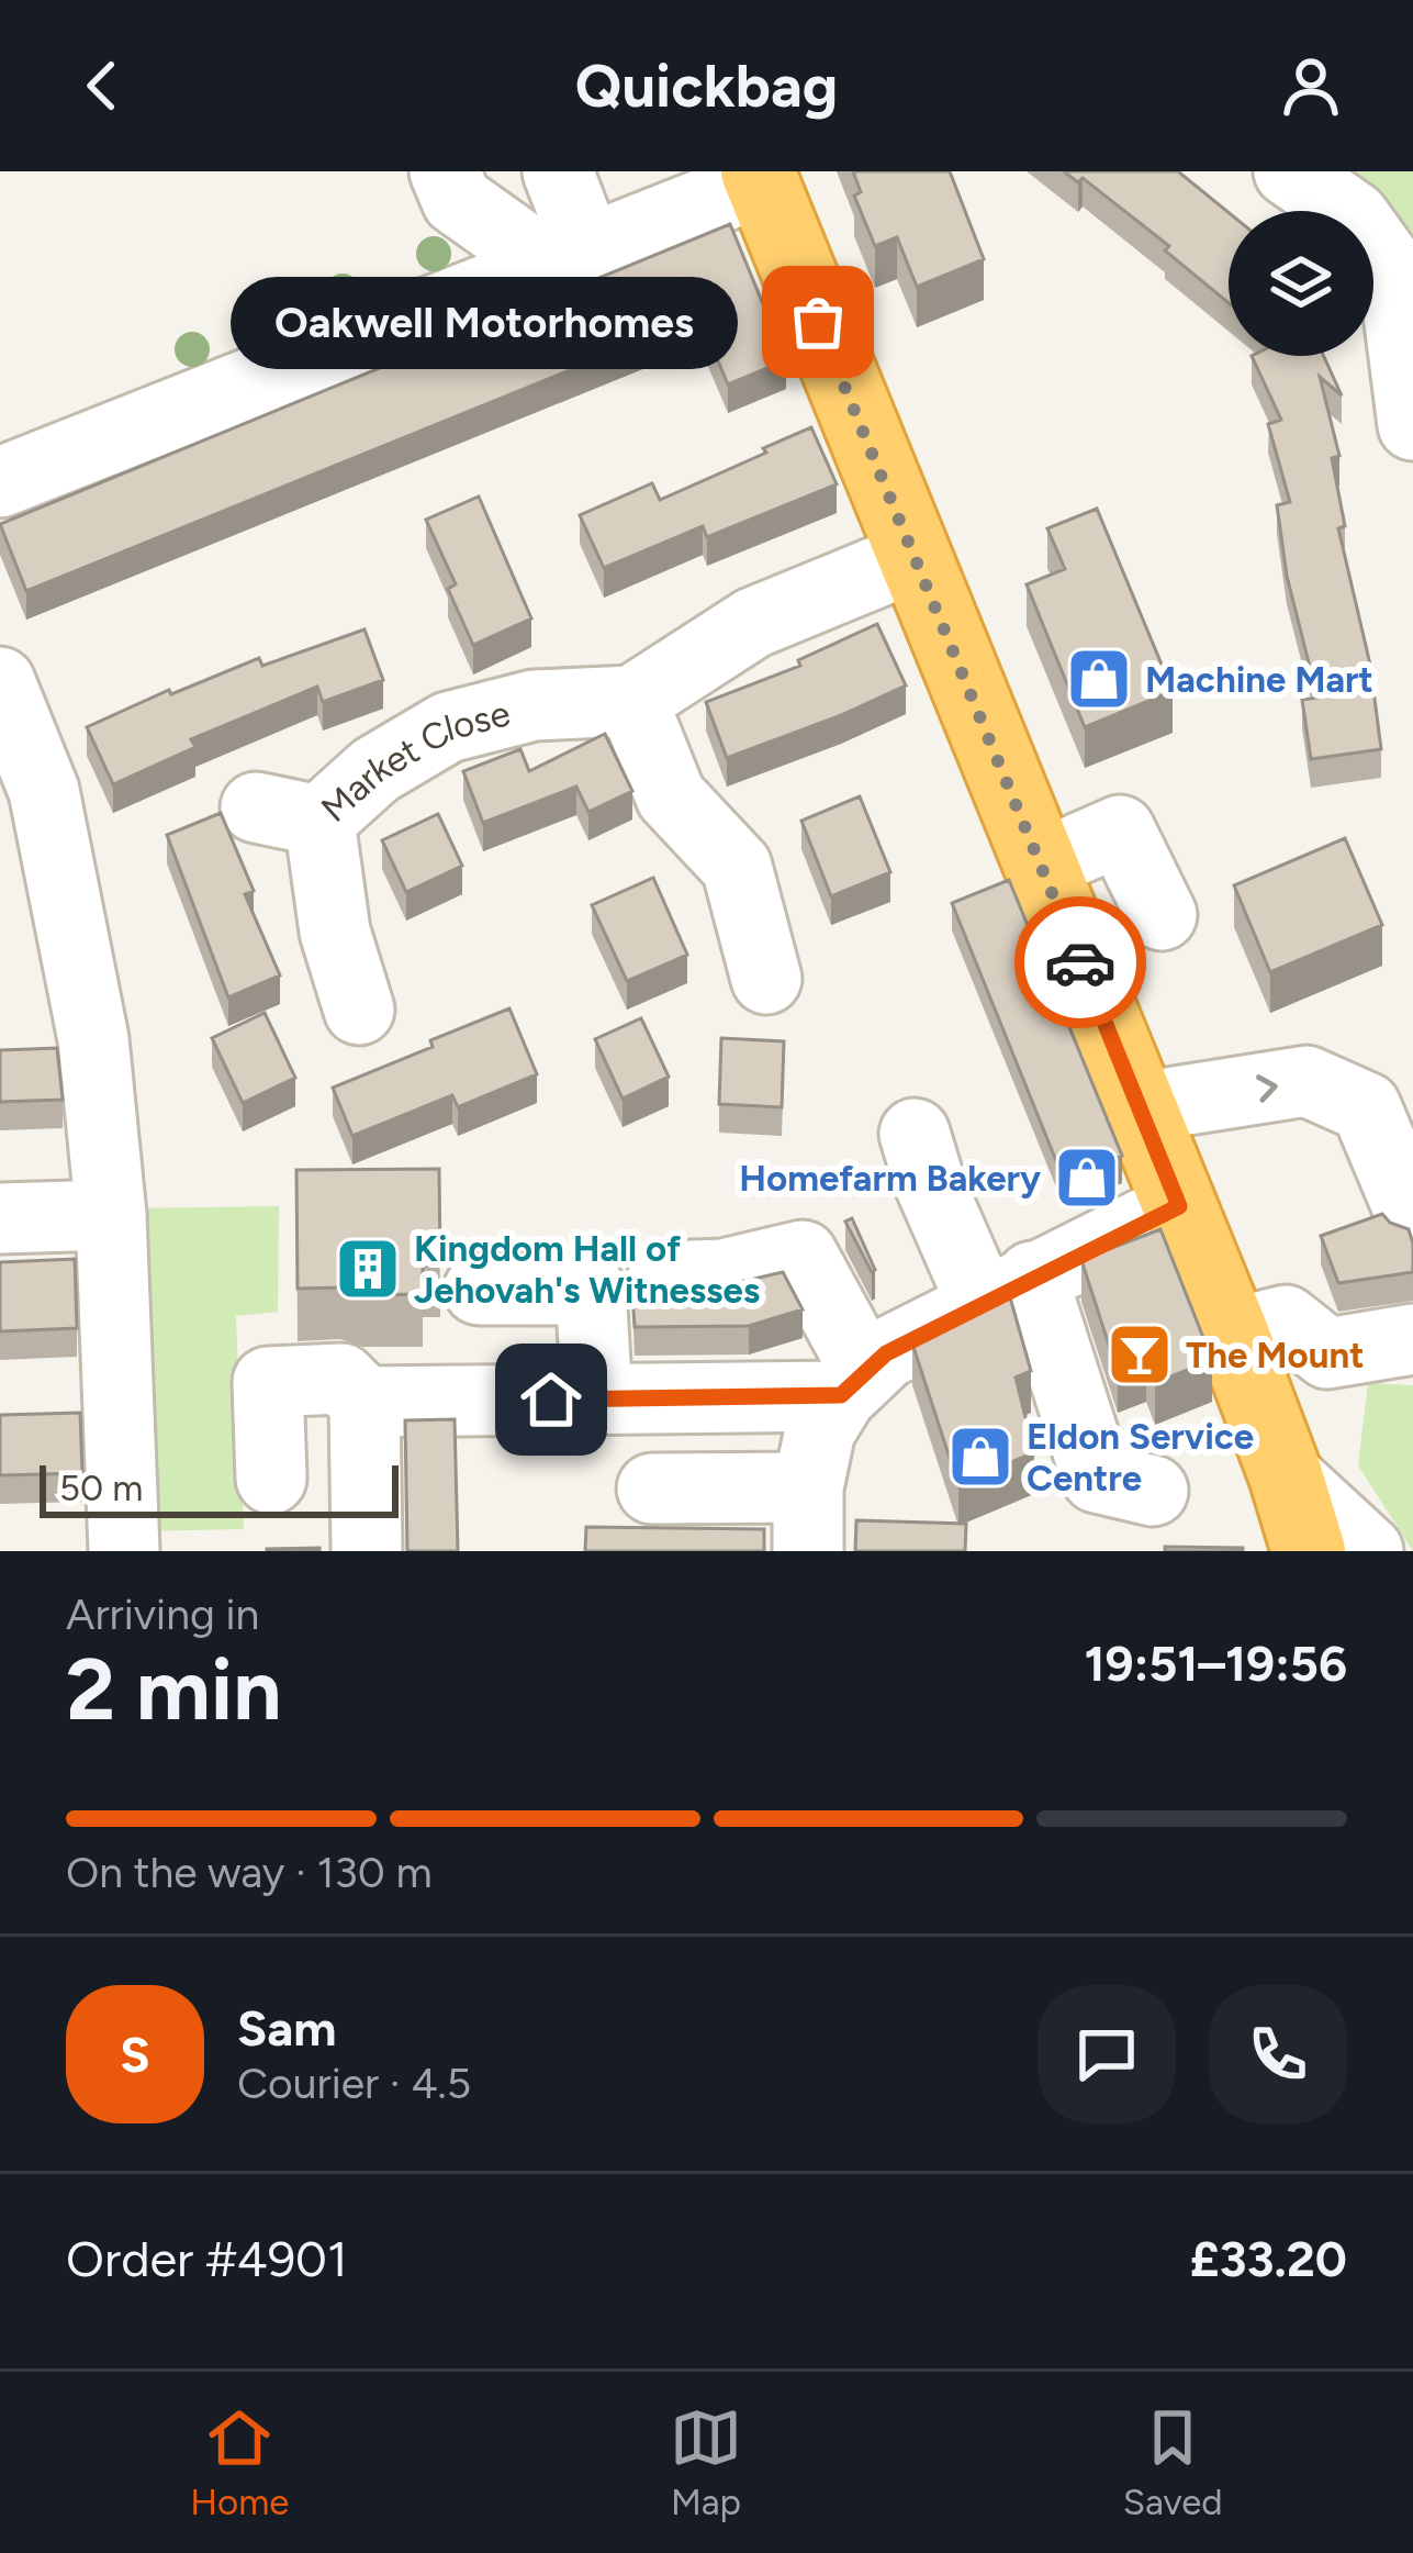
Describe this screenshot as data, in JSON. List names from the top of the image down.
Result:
{
  "streets": {
    "street": ["Market Close"]
  },
  "places": {
    "other": ["Oakwell Motorhomes"],
    "shop": ["Machine Mart", "Homefarm Bakery", "Eldon Service Centre"],
    "building": ["Kingdom Hall of Jehovah's Witnesses"],
    "bar": ["The Mount"]
  },
  "scale_bar": "50 m",
  "page": {
    "header": "Quickbag",
    "bubble": "Oakwell Motorhomes",
    "scale": "50 m",
    "heading": ["2 min", "Arriving in", "19:51–19:56"],
    "panel": [
      "Sam",
      "Courier · 4.5",
      "Order #4901",
      "£33.20"
    ],
    "bar": "On the way · 130 m",
    "round": "S",
    "tabs": ["Home", "Map", "Saved"]
  }
}
